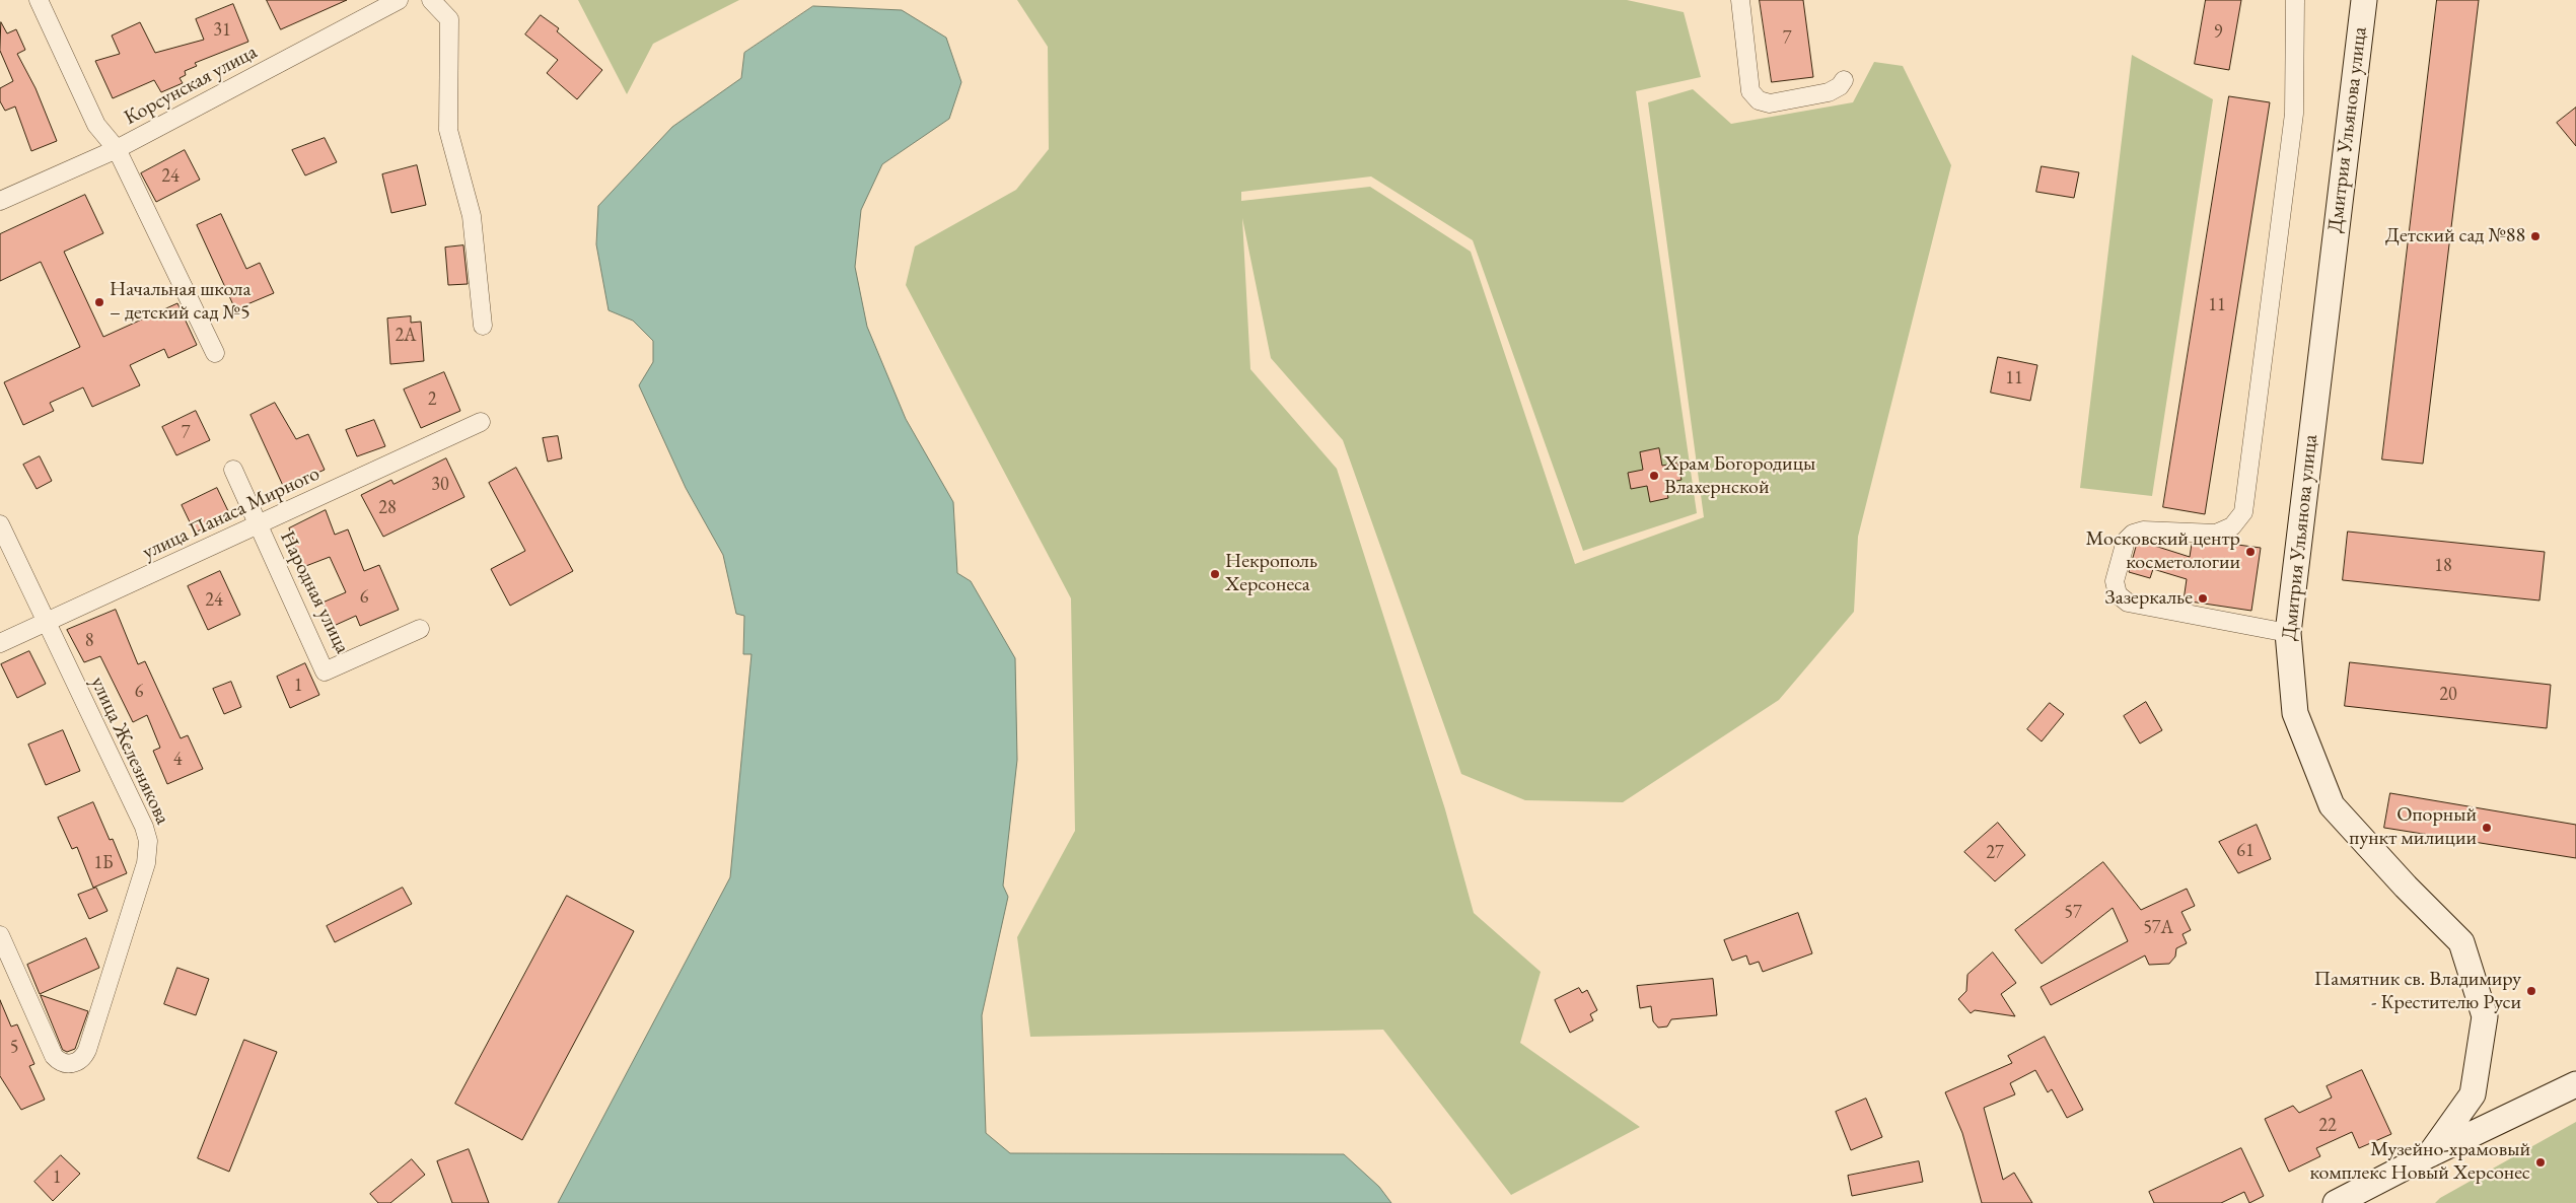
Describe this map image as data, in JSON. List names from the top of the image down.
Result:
{
  "streets": {
    "main road": ["Дмитрия Ульянова улица"],
    "street": [
      "Корсунская улица",
      "улица Панаса Мирного",
      "Народная улица",
      "улица Железнякова"
    ]
  },
  "crossings": [
    ["улица Панаса Мирного", "Народная улица"],
    ["улица Панаса Мирного", "улица Железнякова"]
  ],
  "places": [
    "Детский сад №88",
    "Начальная школа – детский сад №5",
    "Храм Богородицы Влахернской",
    "Московский центр косметологии",
    "Некрополь Херсонеса",
    "Зазеркалье",
    "Опорный пункт милиции",
    "Памятник св. Владимиру - Крестителю Руси",
    "Музейно-храмовый комплекс Новый Херсонес"
  ],
  "house_numbers": [
    "31",
    "9",
    "7",
    "24",
    "11",
    "2А",
    "11",
    "2",
    "7",
    "30",
    "28",
    "18",
    "6",
    "24",
    "8",
    "1",
    "6",
    "20",
    "4",
    "61",
    "27",
    "1Б",
    "57",
    "57А",
    "5",
    "22",
    "1"
  ]
}
